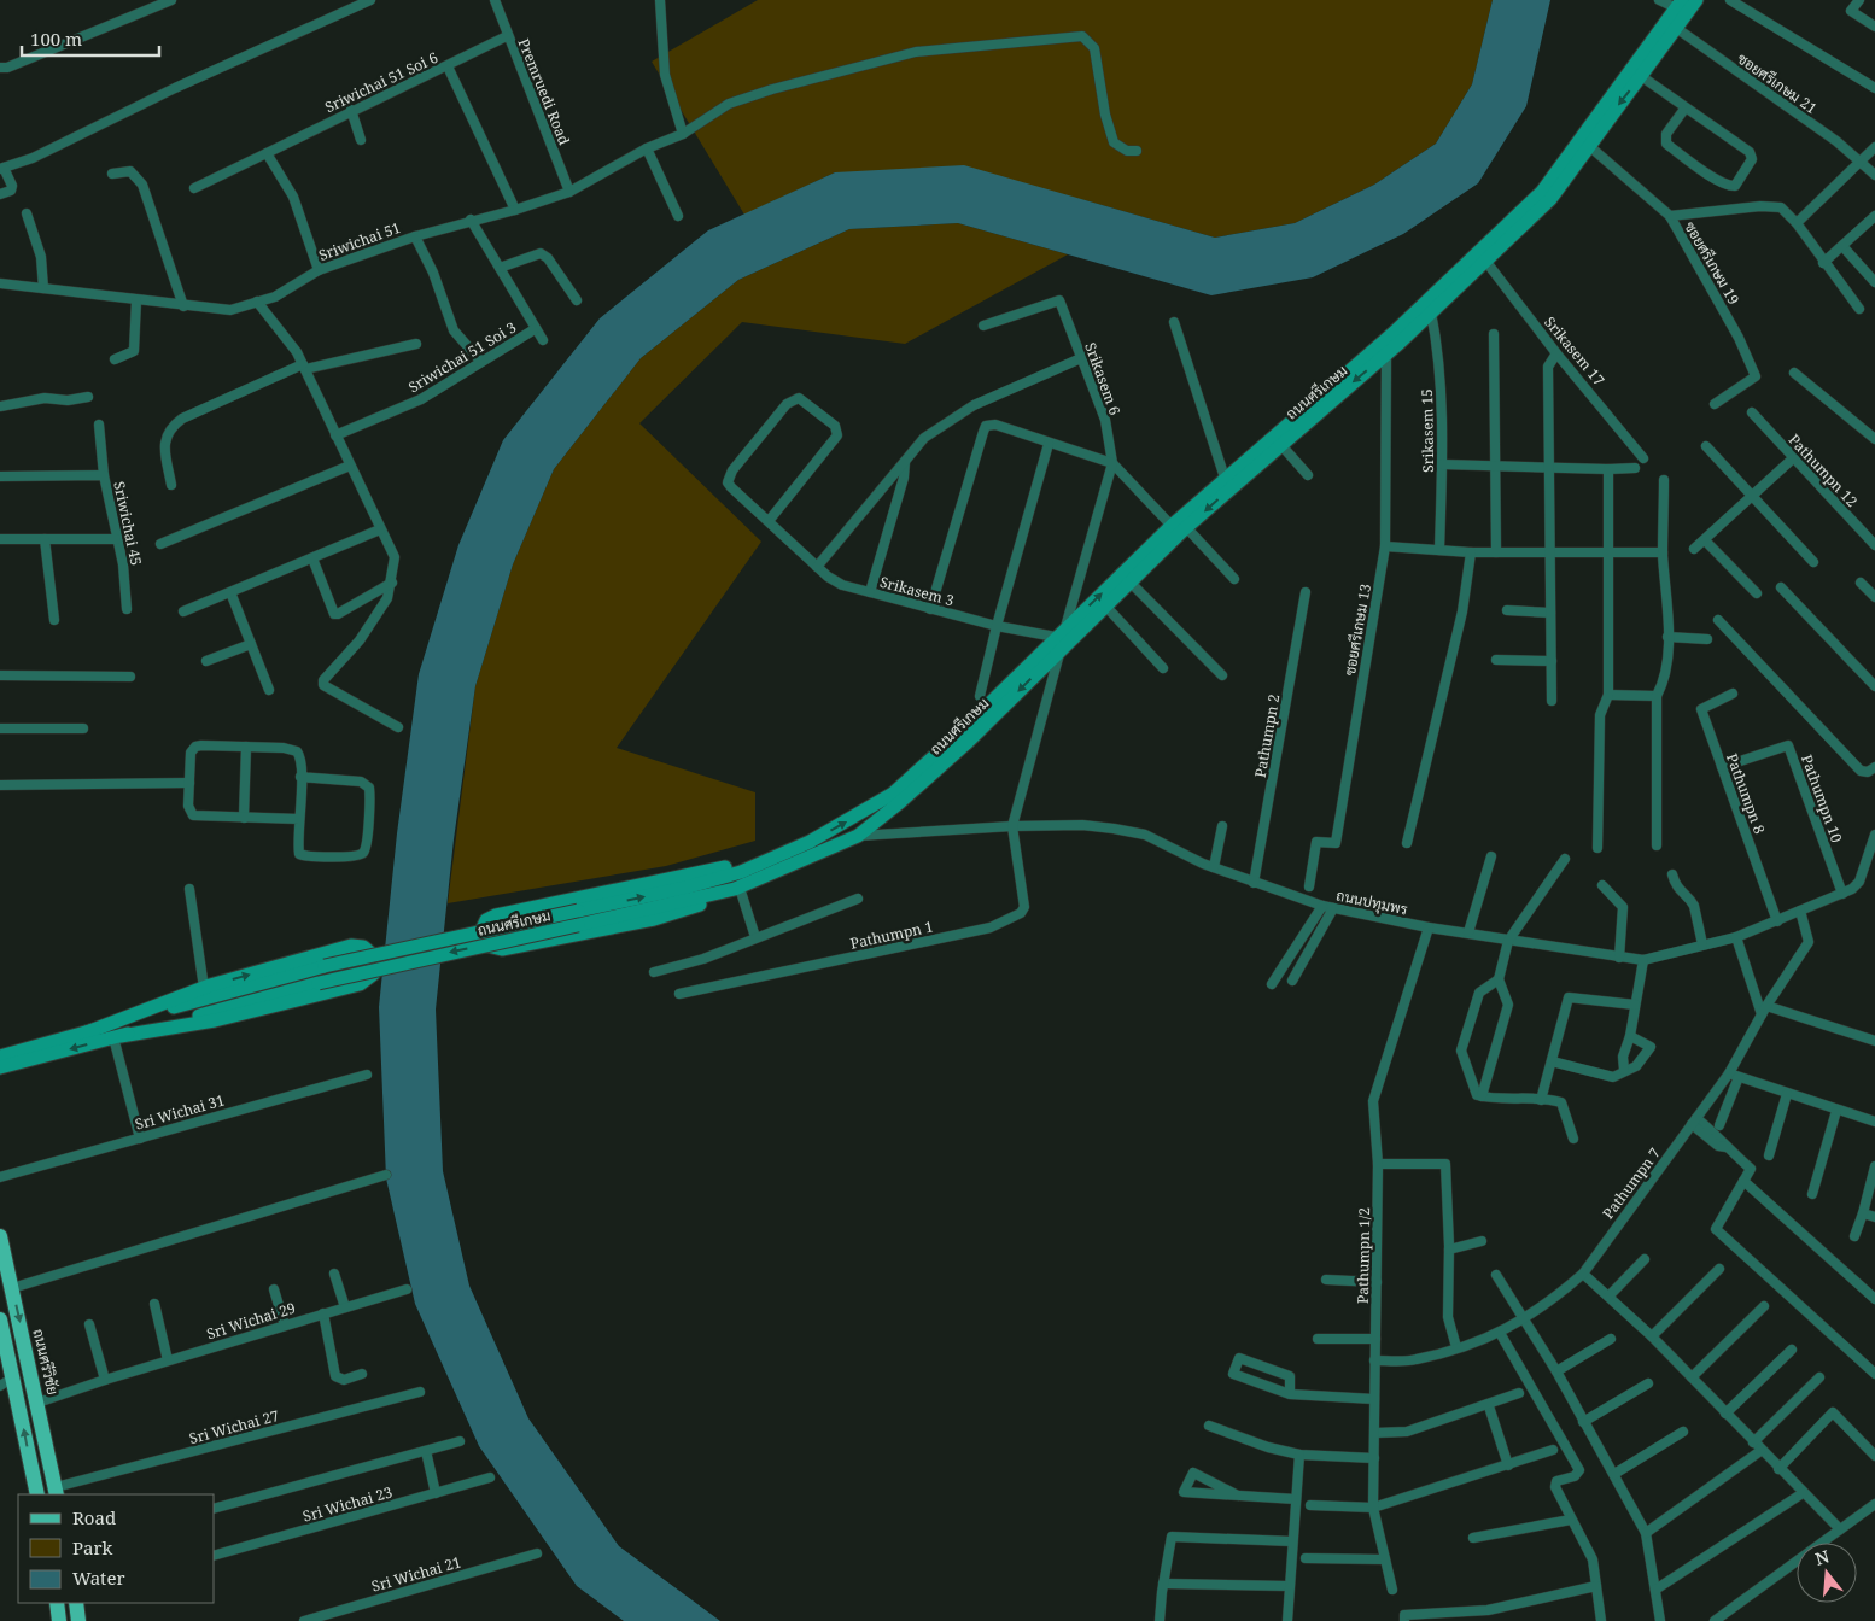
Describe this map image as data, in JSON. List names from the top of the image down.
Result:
{
  "streets": {
    "main road": ["ถนนศรีเกษม", "ถนนศรีวิชัย"],
    "street": [
      "Sriwichai 51 Soi 6",
      "ซอยศรีเกษม 21",
      "Premruedi Road",
      "Sriwichai 51",
      "ซอยศรีเกษม 19",
      "Srikasem 17",
      "Sriwichai 51 Soi 3",
      "Srikasem 6",
      "Srikasem 15",
      "Pathumpn 12",
      "Sriwichai 45",
      "Srikasem 3",
      "ซอยศรีเกษม 13",
      "Pathumpn 2",
      "Pathumpn 8",
      "Pathumpn 10",
      "ถนนปทุมพร",
      "Pathumpn 1",
      "Sri Wichai 31",
      "Pathumpn 7",
      "Pathumpn 1/2",
      "Sri Wichai 29",
      "Sri Wichai 27",
      "Sri Wichai 23",
      "Sri Wichai 21"
    ]
  },
  "crossings": [
    ["Sriwichai 51 Soi 6", "Premruedi Road"],
    ["ซอยศรีเกษม 21", "ถนนศรีเกษม"],
    ["Premruedi Road", "Sriwichai 51"],
    ["Sriwichai 51", "Sriwichai 51 Soi 3"],
    ["ซอยศรีเกษม 19", "ถนนศรีเกษม"],
    ["Srikasem 17", "ถนนศรีเกษม"],
    ["ถนนศรีเกษม", "Srikasem 15"],
    ["ถนนศรีเกษม", "Srikasem 3"],
    ["ถนนศรีเกษม", "ซอยศรีเกษม 13"],
    ["ถนนศรีเกษม", "ถนนปทุมพร"],
    ["Pathumpn 2", "ถนนปทุมพร"],
    ["Pathumpn 8", "Pathumpn 10"],
    ["Pathumpn 8", "ถนนปทุมพร"],
    ["Pathumpn 10", "ถนนปทุมพร"],
    ["ถนนปทุมพร", "Pathumpn 1"],
    ["ถนนปทุมพร", "Pathumpn 7"],
    ["ถนนปทุมพร", "Pathumpn 1/2"],
    ["Pathumpn 7", "Pathumpn 1/2"],
    ["Sri Wichai 29", "ถนนศรีวิชัย"],
    ["ถนนศรีวิชัย", "Sri Wichai 27"]
  ],
  "legend": ["Road", "Park", "Water"],
  "scale_bar": "100 m",
  "north": "top"
}
